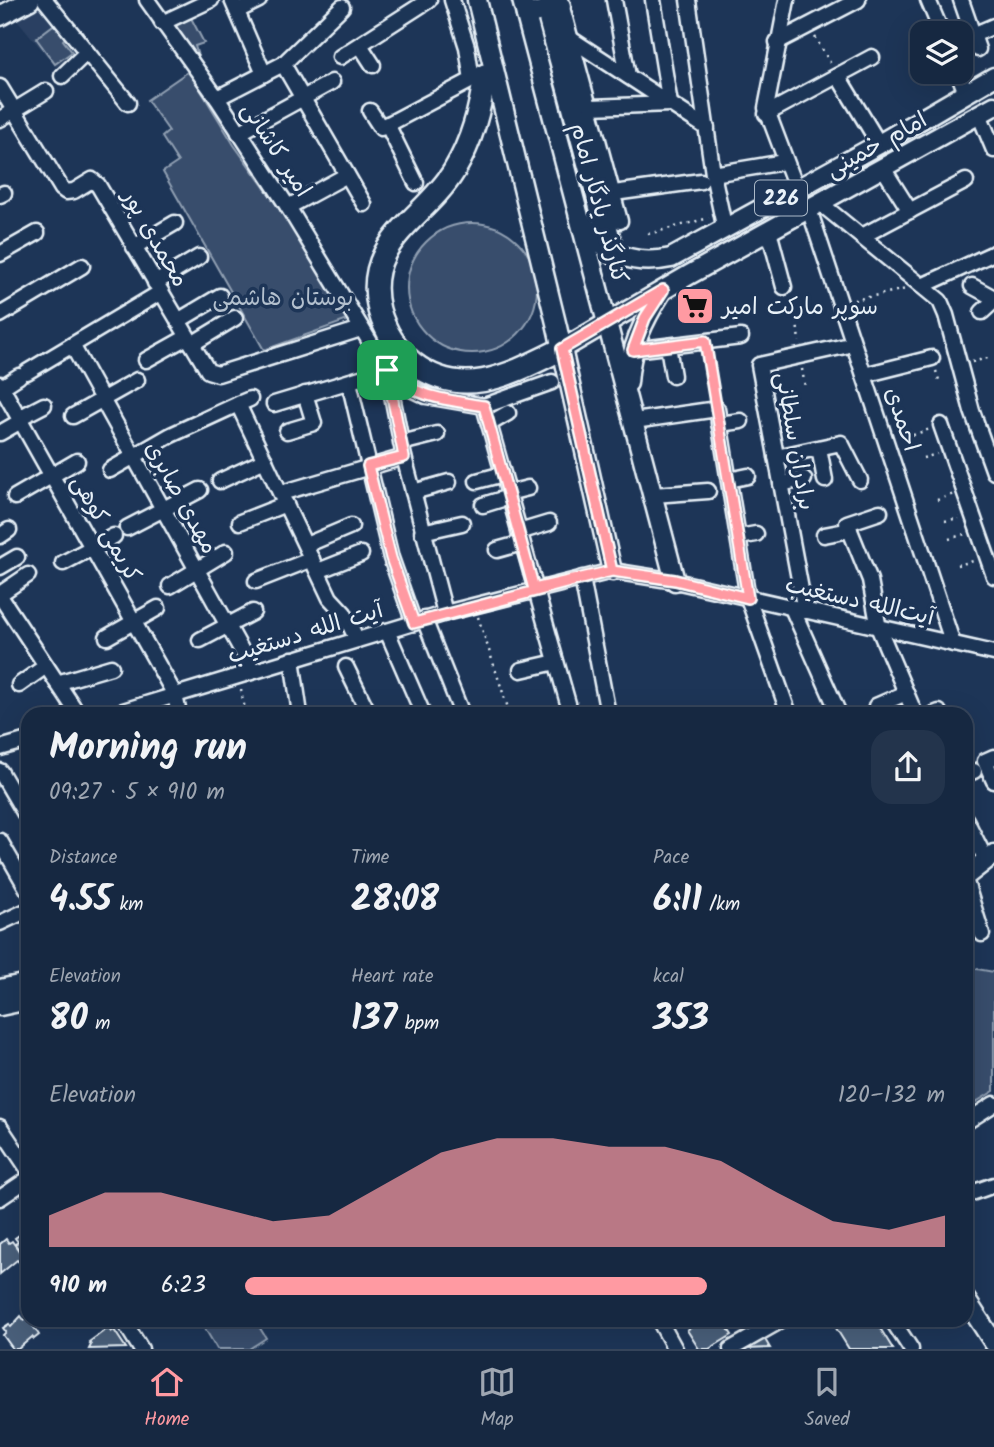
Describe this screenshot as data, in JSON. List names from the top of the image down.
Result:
{
  "streets": {
    "main road": ["امام خمینی", "226", "کنارگذر یادگار امام"],
    "street": [
      "امیر کاشانی",
      "محمدی پور",
      "احمدی",
      "برادران سلطانی",
      "مهدی صابری",
      "کریمی کوهی",
      "آیت‌الله دستغیب",
      "آیت الله دستغیب"
    ]
  },
  "crossings": [
    ["امام خمینی", "کنارگذر یادگار امام"],
    ["امام خمینی", "احمدی"],
    ["امیر کاشانی", "محمدی پور"],
    ["کنارگذر یادگار امام", "آیت‌الله دستغیب"],
    ["کنارگذر یادگار امام", "آیت الله دستغیب"],
    ["احمدی", "آیت‌الله دستغیب"],
    ["برادران سلطانی", "آیت‌الله دستغیب"],
    ["مهدی صابری", "آیت الله دستغیب"],
    ["کریمی کوهی", "آیت الله دستغیب"],
    ["آیت‌الله دستغیب", "آیت الله دستغیب"]
  ],
  "parks": ["بوستان هاشمی"],
  "places": {
    "supermarket": ["سوپر مارکت امیر"]
  },
  "page": {
    "heading": ["Morning run", "09:27 · 5 × 910 m"],
    "stats": [
      ["Distance", "4.55 km"],
      ["Time", "28:08"],
      ["Pace", "6:11 /km"],
      ["Elevation", "80 m"],
      ["Heart rate", "137 bpm"],
      ["kcal", "353"]
    ],
    "chart": ["Elevation", "120–132 m"],
    "list": [
      {
        "name": "910 m",
        "note": "6:23"
      }
    ],
    "tabs": ["Home", "Map", "Saved"]
  }
}
